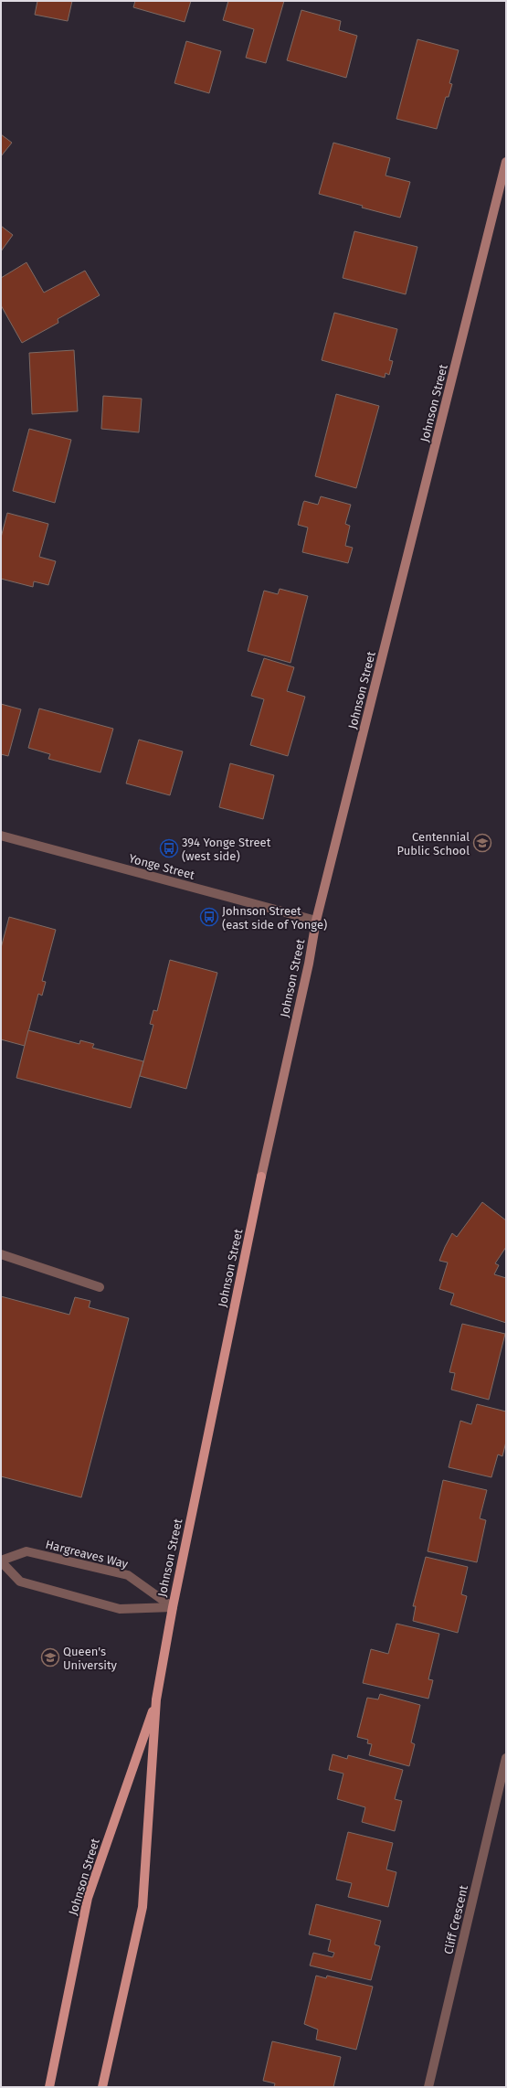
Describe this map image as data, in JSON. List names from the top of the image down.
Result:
{
  "streets": {
    "main road": ["Johnson Street"],
    "street": ["Yonge Street", "Hargreaves Way", "Cliff Crescent"]
  },
  "crossings": [
    ["Johnson Street", "Yonge Street"],
    ["Johnson Street", "Hargreaves Way"]
  ],
  "places": {
    "school or university": ["Centennial Public School", "Queen's University"],
    "bus stop": ["394 Yonge Street (west side)", "Johnson Street (east side of Yonge)"]
  }
}
